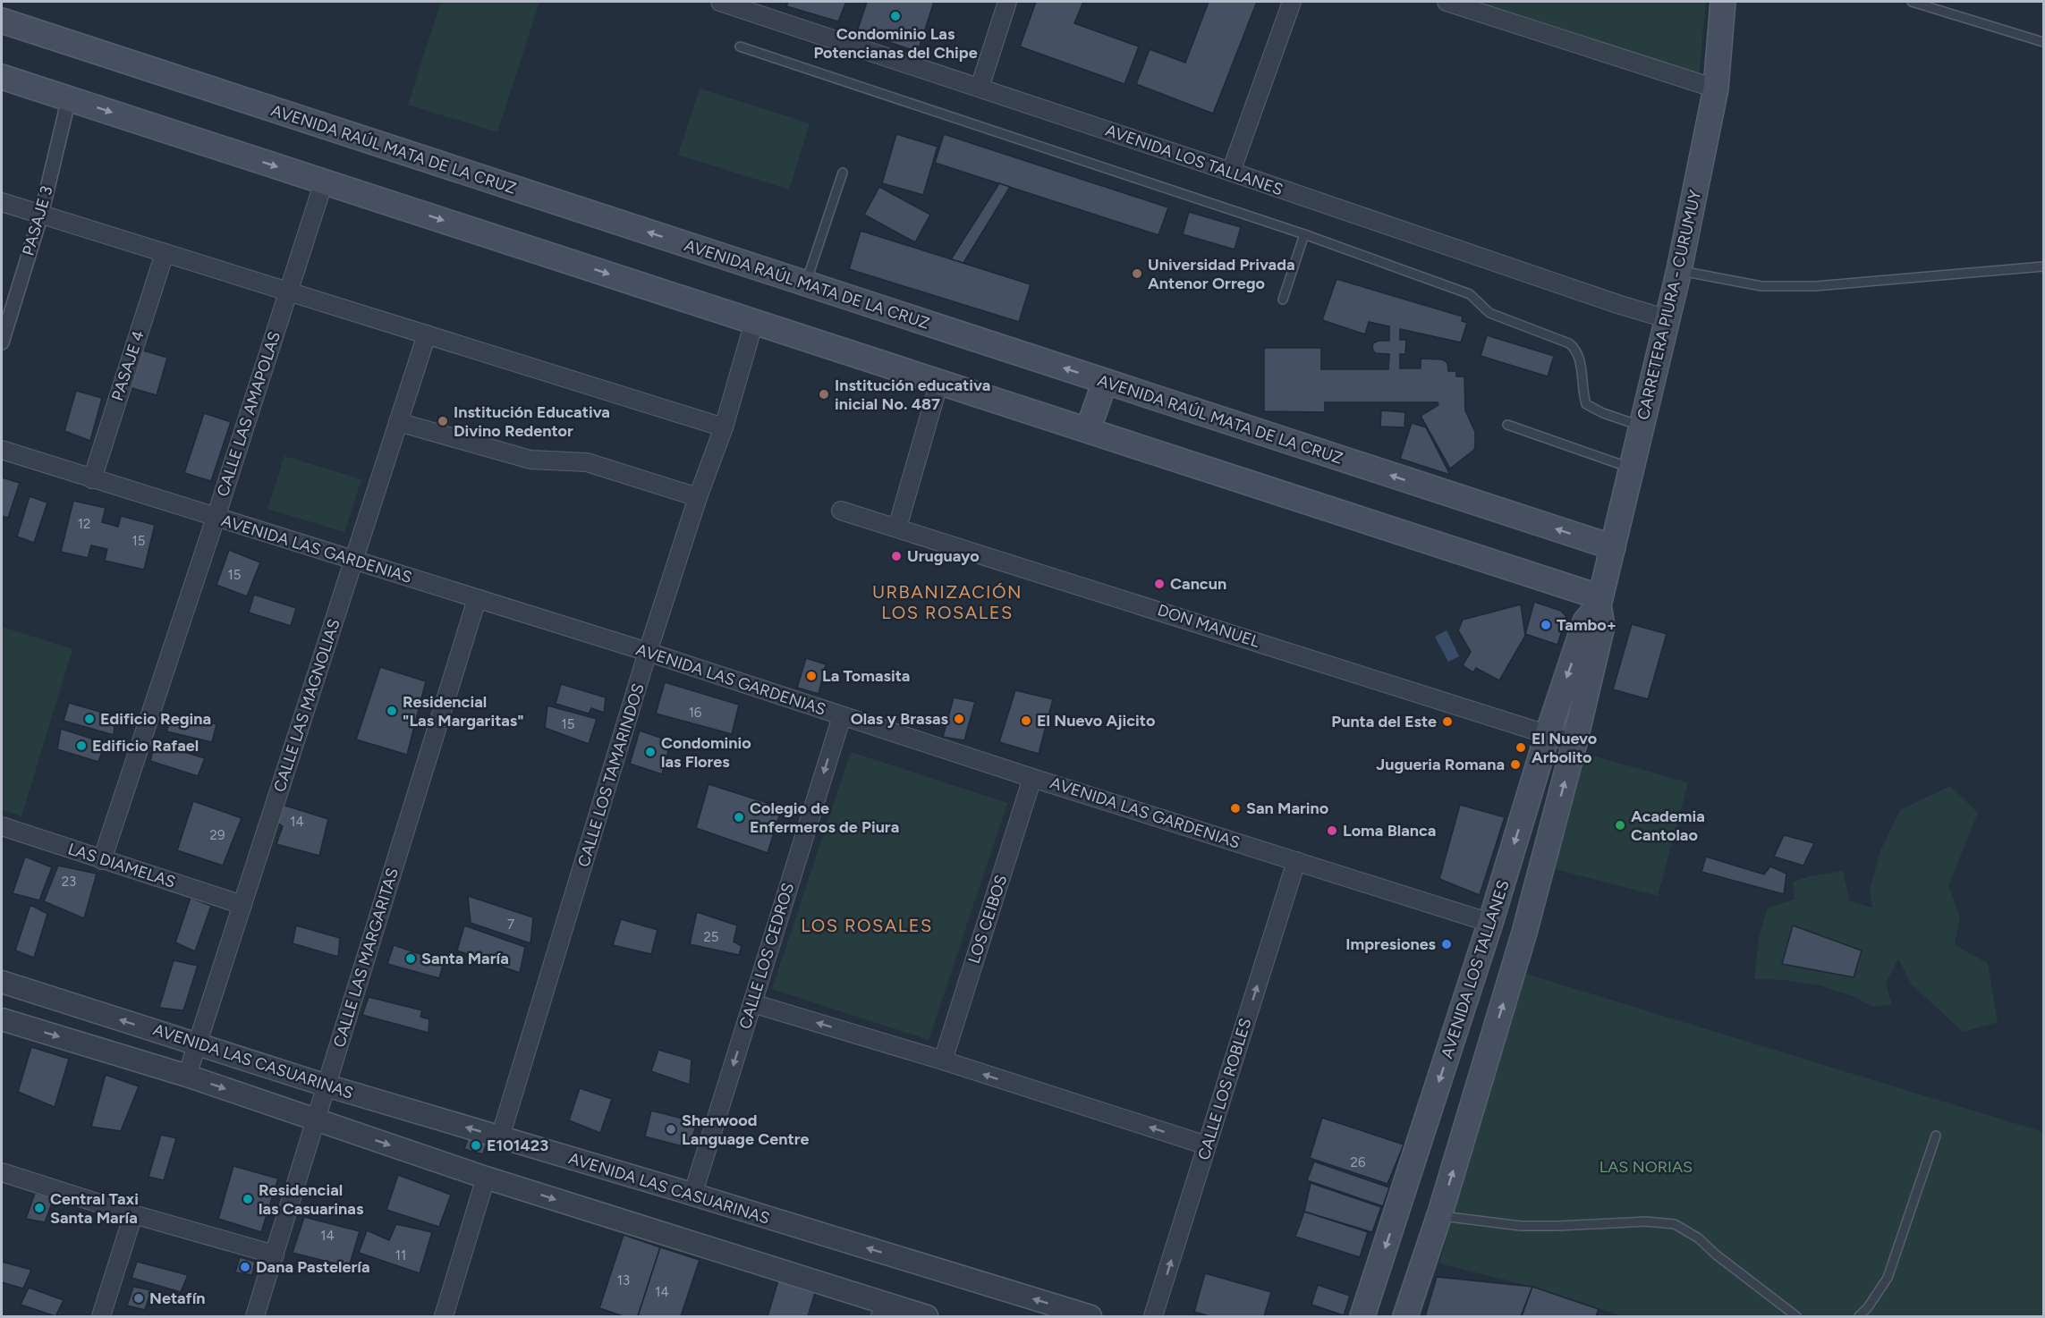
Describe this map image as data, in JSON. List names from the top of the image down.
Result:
{
  "streets": {
    "main road": ["AVENIDA RAÚL MATA DE LA CRUZ", "AVENIDA LOS TALLANES", "CARRETERA PIURA - CURUMUY"],
    "street": [
      "PASAJE 3",
      "PASAJE 4",
      "CALLE LAS AMAPOLAS",
      "AVENIDA LAS GARDENIAS",
      "DON MANUEL",
      "CALLE LAS MAGNOLIAS",
      "CALLE LOS TAMARINDOS",
      "LAS DIAMELAS",
      "LOS CEIBOS",
      "CALLE LOS CEDROS",
      "CALLE LAS MARGARITAS",
      "AVENIDA LAS CASUARINAS",
      "CALLE LOS ROBLES"
    ]
  },
  "crossings": [
    ["AVENIDA RAÚL MATA DE LA CRUZ", "CARRETERA PIURA - CURUMUY"],
    ["AVENIDA LOS TALLANES", "CARRETERA PIURA - CURUMUY"],
    ["AVENIDA LOS TALLANES", "AVENIDA LAS GARDENIAS"],
    ["AVENIDA LOS TALLANES", "DON MANUEL"],
    ["PASAJE 4", "AVENIDA LAS GARDENIAS"],
    ["CALLE LAS AMAPOLAS", "AVENIDA LAS GARDENIAS"],
    ["CALLE LAS AMAPOLAS", "LAS DIAMELAS"],
    ["AVENIDA LAS GARDENIAS", "CALLE LAS MAGNOLIAS"],
    ["AVENIDA LAS GARDENIAS", "CALLE LOS TAMARINDOS"],
    ["AVENIDA LAS GARDENIAS", "LOS CEIBOS"],
    ["AVENIDA LAS GARDENIAS", "CALLE LOS CEDROS"],
    ["AVENIDA LAS GARDENIAS", "CALLE LAS MARGARITAS"],
    ["AVENIDA LAS GARDENIAS", "CALLE LOS ROBLES"],
    ["CALLE LAS MAGNOLIAS", "LAS DIAMELAS"],
    ["CALLE LAS MAGNOLIAS", "AVENIDA LAS CASUARINAS"],
    ["CALLE LOS TAMARINDOS", "AVENIDA LAS CASUARINAS"],
    ["CALLE LOS CEDROS", "AVENIDA LAS CASUARINAS"],
    ["CALLE LAS MARGARITAS", "AVENIDA LAS CASUARINAS"]
  ],
  "one_way": ["CALLE LOS CEDROS", "CALLE LOS ROBLES"],
  "districts": ["URBANIZACIÓN LOS ROSALES", "LOS ROSALES"],
  "parks": ["LAS NORIAS"],
  "places": [
    "Condominio Las Potencianas del Chipe",
    "Universidad Privada Antenor Orrego",
    "Institución educativa inicial No. 487",
    "Institución Educativa Divino Redentor",
    "Uruguayo",
    "Cancun",
    "Tambo+",
    "La Tomasita",
    "Residencial \"Las Margaritas\"",
    "Edificio Regina",
    "Olas y Brasas",
    "El Nuevo Ajicito",
    "Punta del Este",
    "Edificio Rafael",
    "El Nuevo Arbolito",
    "Condominio las Flores",
    "Jugueria Romana",
    "San Marino",
    "Colegio de Enfermeros de Piura",
    "Academia Cantolao",
    "Loma Blanca",
    "Impresiones",
    "Santa María",
    "Sherwood Language Centre",
    "E101423",
    "Residencial las Casuarinas",
    "Central Taxi Santa María",
    "Dana Pastelería",
    "Netafín"
  ],
  "house_numbers": [
    "12",
    "15",
    "15",
    "16",
    "15",
    "14",
    "29",
    "23",
    "7",
    "25",
    "26",
    "14",
    "11",
    "13",
    "14"
  ]
}
